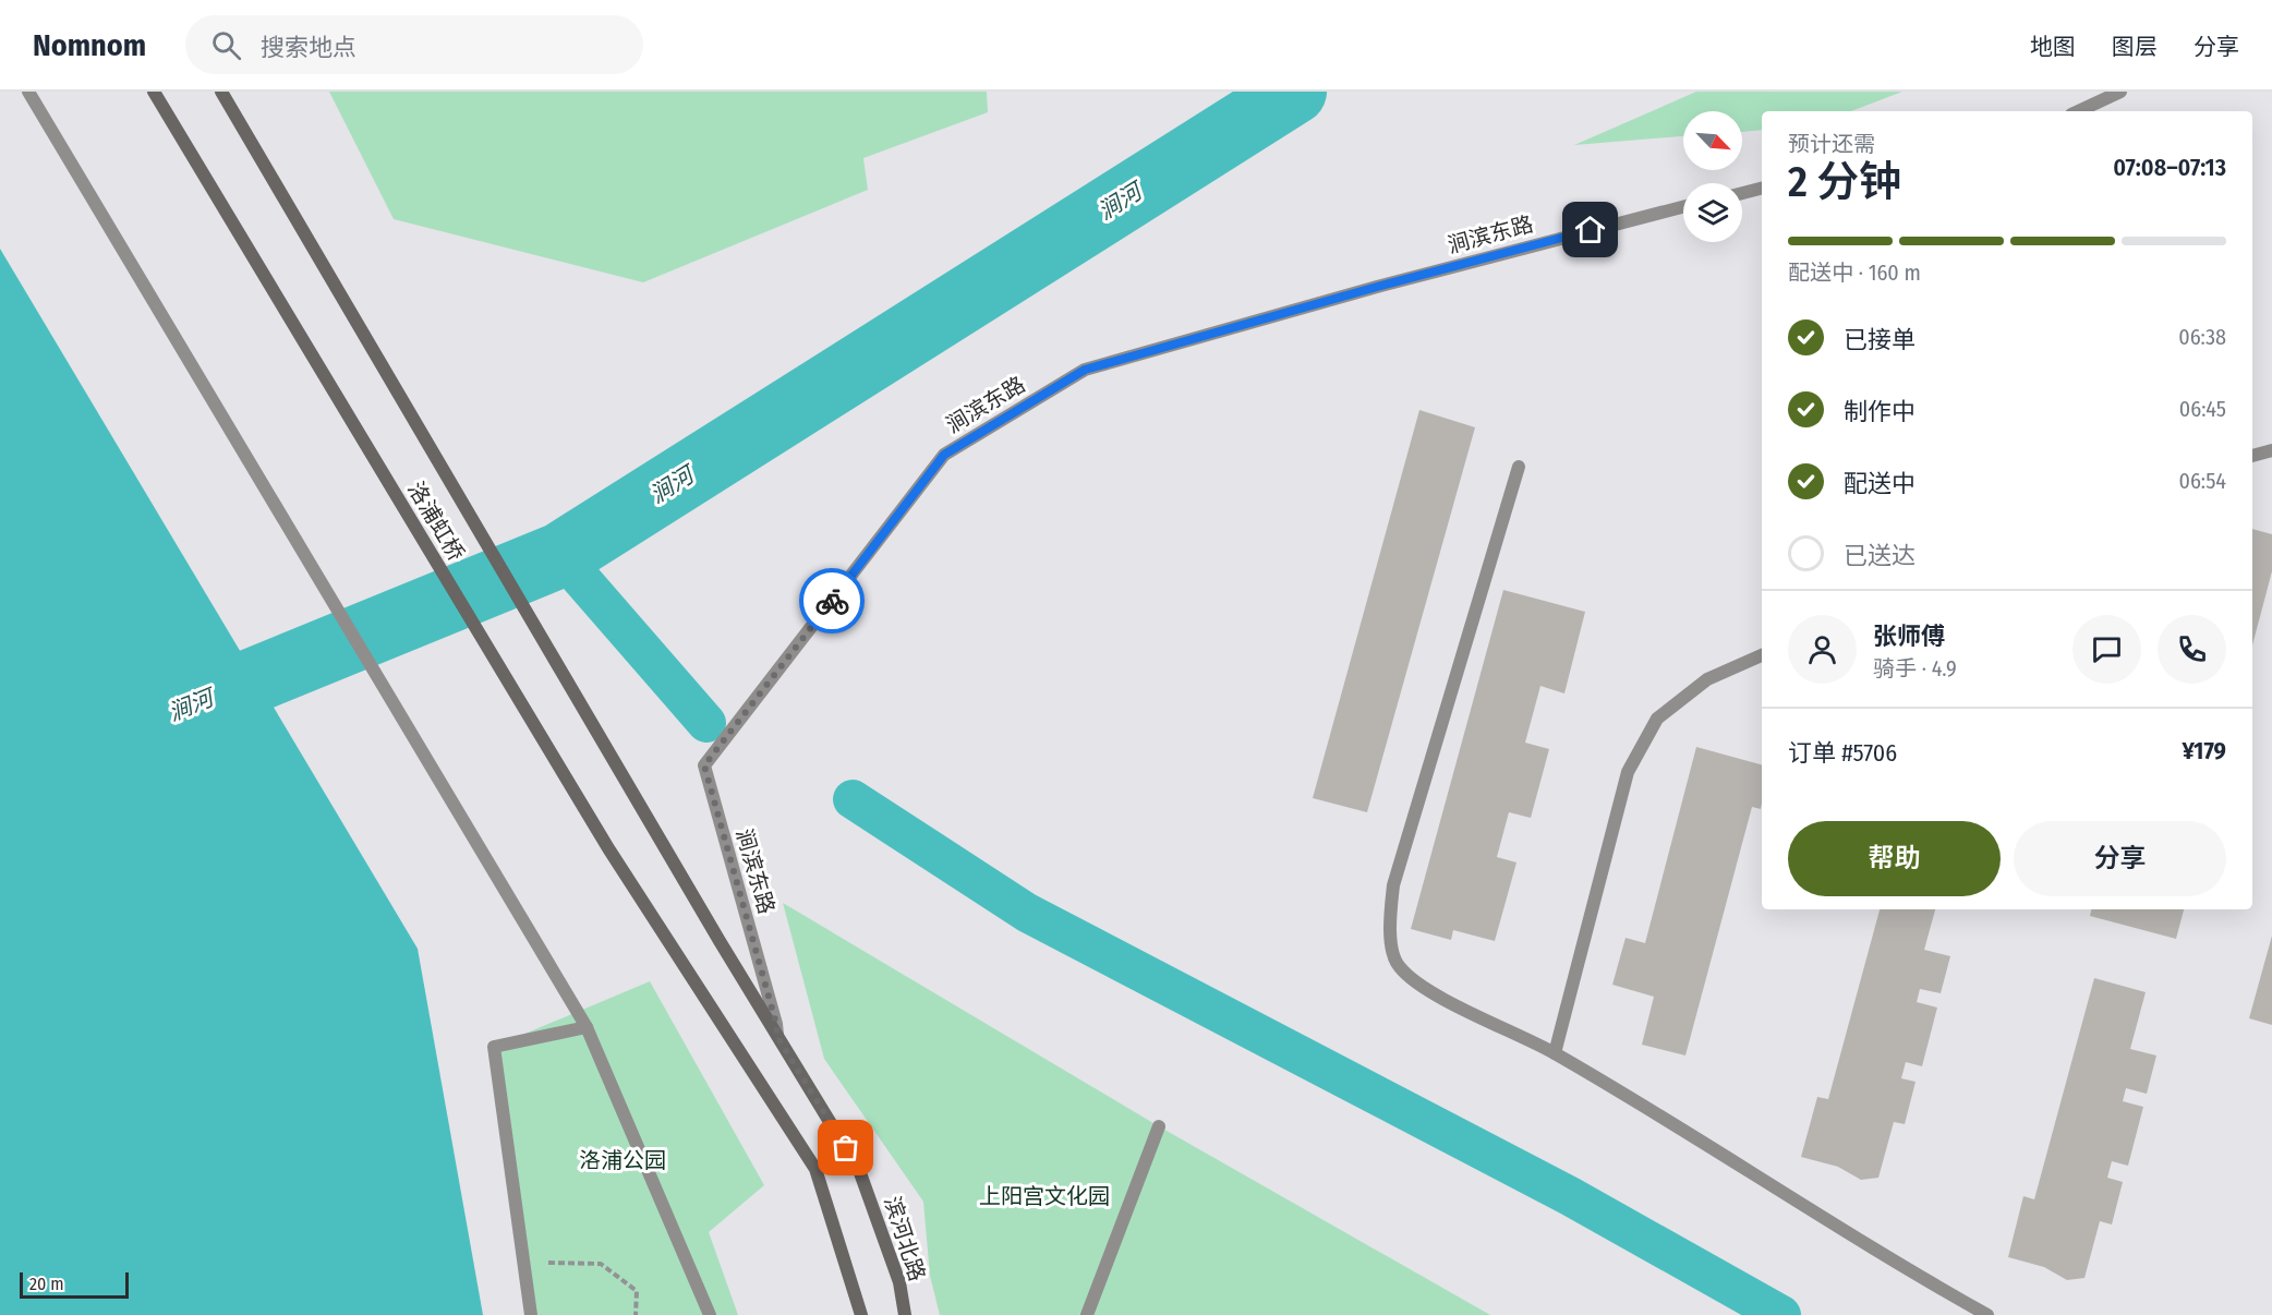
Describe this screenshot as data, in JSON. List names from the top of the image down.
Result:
{
  "streets": {
    "main road": ["洛浦虹桥", "滨河北路"],
    "street": ["涧滨东路"]
  },
  "crossings": [
    ["涧滨东路", "滨河北路"],
    ["洛浦虹桥", "滨河北路"]
  ],
  "water": ["涧河"],
  "parks": ["洛浦公园", "上阳宫文化园"],
  "scale_bar": "20 m",
  "north": "bottom right",
  "page": {
    "header": "Nomnom",
    "search": "搜索地点",
    "nav": ["地图", "图层", "分享"],
    "heading": ["2 分钟", "预计还需", "07:08–07:13"],
    "panel": [
      "张师傅",
      "骑手 · 4.9",
      "订单 #5706",
      "¥179"
    ],
    "bar": "配送中 · 160 m",
    "list": [
      ["已接单", "06:38"],
      ["制作中", "06:45"],
      ["配送中", "06:54"],
      "已送达"
    ],
    "buttons": ["帮助", "分享"],
    "scale": "20 m"
  }
}
